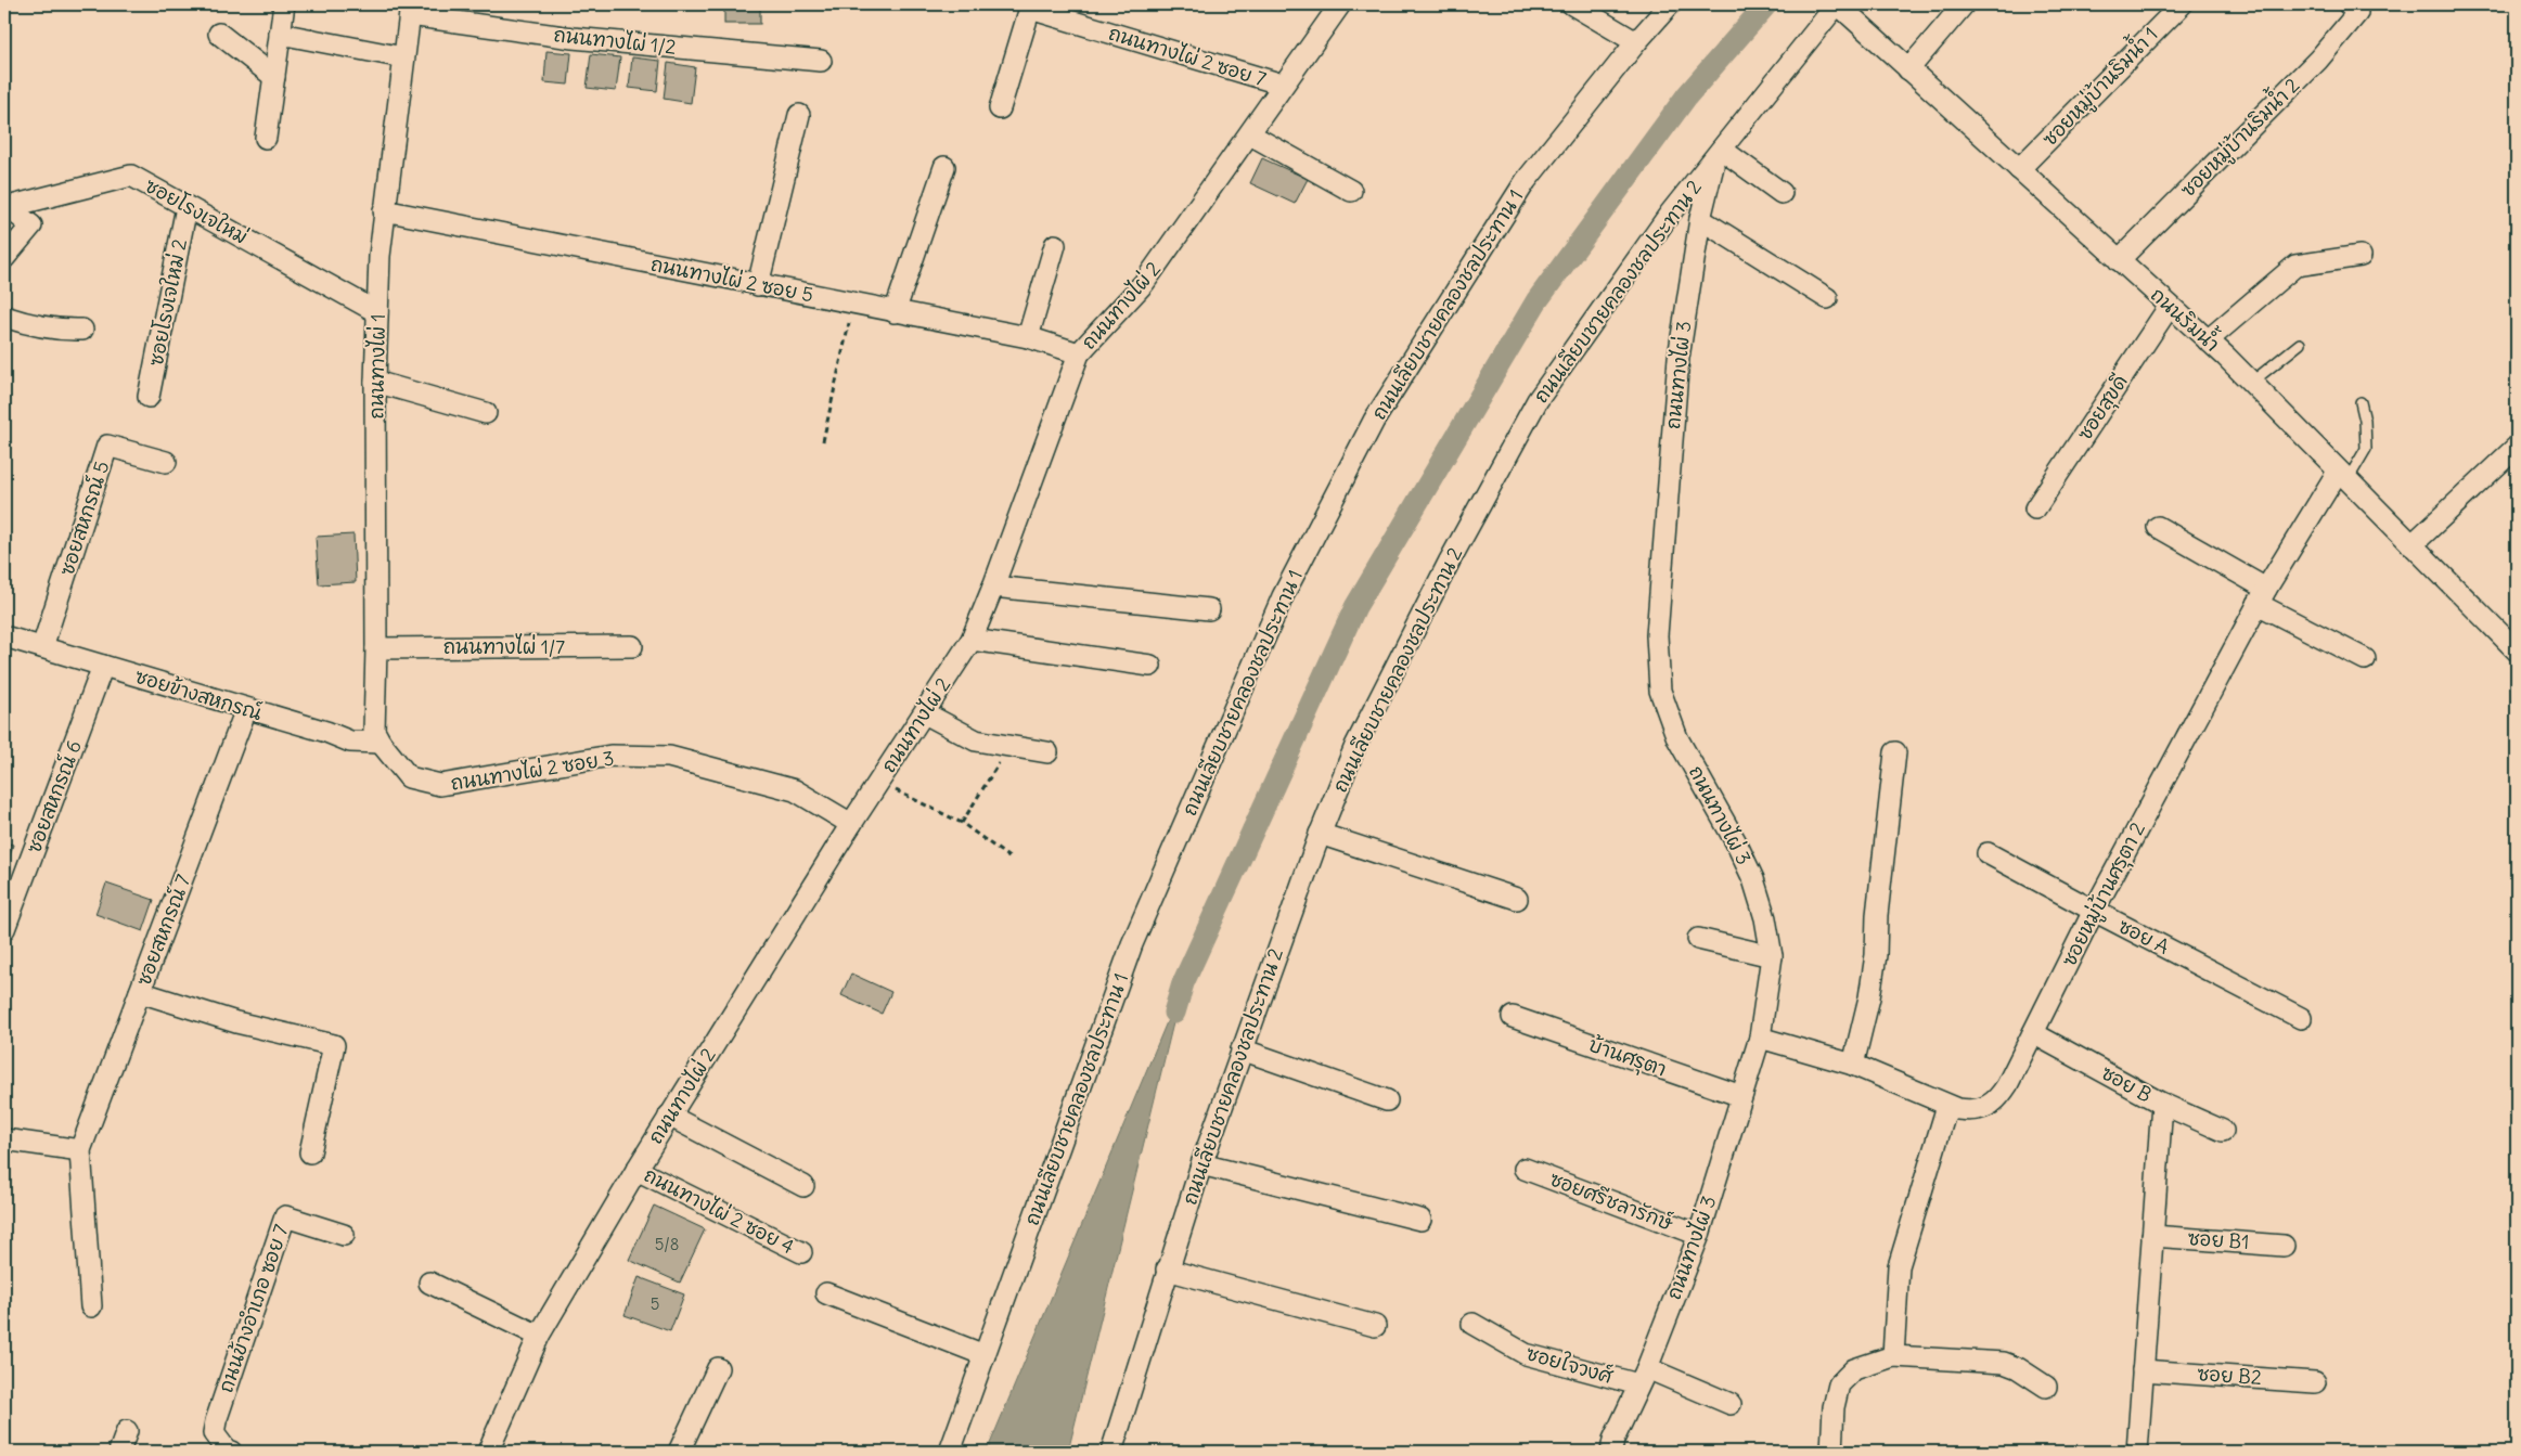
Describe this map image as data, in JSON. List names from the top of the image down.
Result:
{
  "streets": {
    "street": [
      "ถนนทางไผ่ 1/2",
      "ถนนทางไผ่ 2 ซอย 7",
      "ซอยหมู่บ้านริมน้ำ 1",
      "ซอยหมู่บ้านริมน้ำ 2",
      "ซอยโรงเจใหม่",
      "ถนนทางไผ่ 2 ซอย 5",
      "ถนนเลียบชายคลองชลประทาน 2",
      "ซอยโรงเจใหม่ 2",
      "ถนนเลียบชายคลองชลประทาน 1",
      "ถนนทางไผ่ 2",
      "ถนนริมน้ำ",
      "ถนนทางไผ่ 1",
      "ถนนทางไผ่ 3",
      "ซอยสุขดี",
      "ซอยสหกรณ์ 5",
      "ถนนทางไผ่ 1/7",
      "ซอยข้างสหกรณ์",
      "ถนนทางไผ่ 2 ซอย 3",
      "ซอยสหกรณ์ 6",
      "ซอยหมู่บ้านศรุตา 2",
      "ซอยสหกรณ์ 7",
      "ซอย A",
      "บ้านศรุตา",
      "ซอย B",
      "ซอยศรีชลารักษ์",
      "ถนนทางไผ่ 2 ซอย 4",
      "ซอย B1",
      "ถนนข้างอำเภอ ซอย 7",
      "ซอยใจวงศ์",
      "ซอย B2"
    ]
  },
  "crossings": [
    ["ถนนทางไผ่ 1/2", "ถนนทางไผ่ 1"],
    ["ถนนทางไผ่ 2 ซอย 7", "ถนนทางไผ่ 2"],
    ["ซอยหมู่บ้านริมน้ำ 1", "ถนนริมน้ำ"],
    ["ซอยหมู่บ้านริมน้ำ 2", "ถนนริมน้ำ"],
    ["ซอยโรงเจใหม่", "ซอยโรงเจใหม่ 2"],
    ["ซอยโรงเจใหม่", "ถนนทางไผ่ 1"],
    ["ถนนทางไผ่ 2 ซอย 5", "ถนนทางไผ่ 2"],
    ["ถนนทางไผ่ 2 ซอย 5", "ถนนทางไผ่ 1"],
    ["ถนนเลียบชายคลองชลประทาน 2", "ถนนริมน้ำ"],
    ["ถนนเลียบชายคลองชลประทาน 2", "ถนนทางไผ่ 3"],
    ["ถนนทางไผ่ 2", "ถนนทางไผ่ 2 ซอย 3"],
    ["ถนนทางไผ่ 2", "ถนนทางไผ่ 2 ซอย 4"],
    ["ถนนริมน้ำ", "ซอยสุขดี"],
    ["ถนนริมน้ำ", "ซอยหมู่บ้านศรุตา 2"],
    ["ถนนทางไผ่ 1", "ถนนทางไผ่ 1/7"],
    ["ถนนทางไผ่ 1", "ซอยข้างสหกรณ์"],
    ["ถนนทางไผ่ 1", "ถนนทางไผ่ 2 ซอย 3"],
    ["ถนนทางไผ่ 3", "ซอยหมู่บ้านศรุตา 2"],
    ["ถนนทางไผ่ 3", "บ้านศรุตา"],
    ["ถนนทางไผ่ 3", "ซอยศรีชลารักษ์"],
    ["ถนนทางไผ่ 3", "ซอยใจวงศ์"],
    ["ซอยสหกรณ์ 5", "ซอยข้างสหกรณ์"],
    ["ซอยข้างสหกรณ์", "ถนนทางไผ่ 2 ซอย 3"],
    ["ซอยข้างสหกรณ์", "ซอยสหกรณ์ 6"],
    ["ซอยข้างสหกรณ์", "ซอยสหกรณ์ 7"],
    ["ซอยหมู่บ้านศรุตา 2", "ซอย A"],
    ["ซอยหมู่บ้านศรุตา 2", "ซอย B"]
  ],
  "house_numbers": ["5/8", "5"]
}
